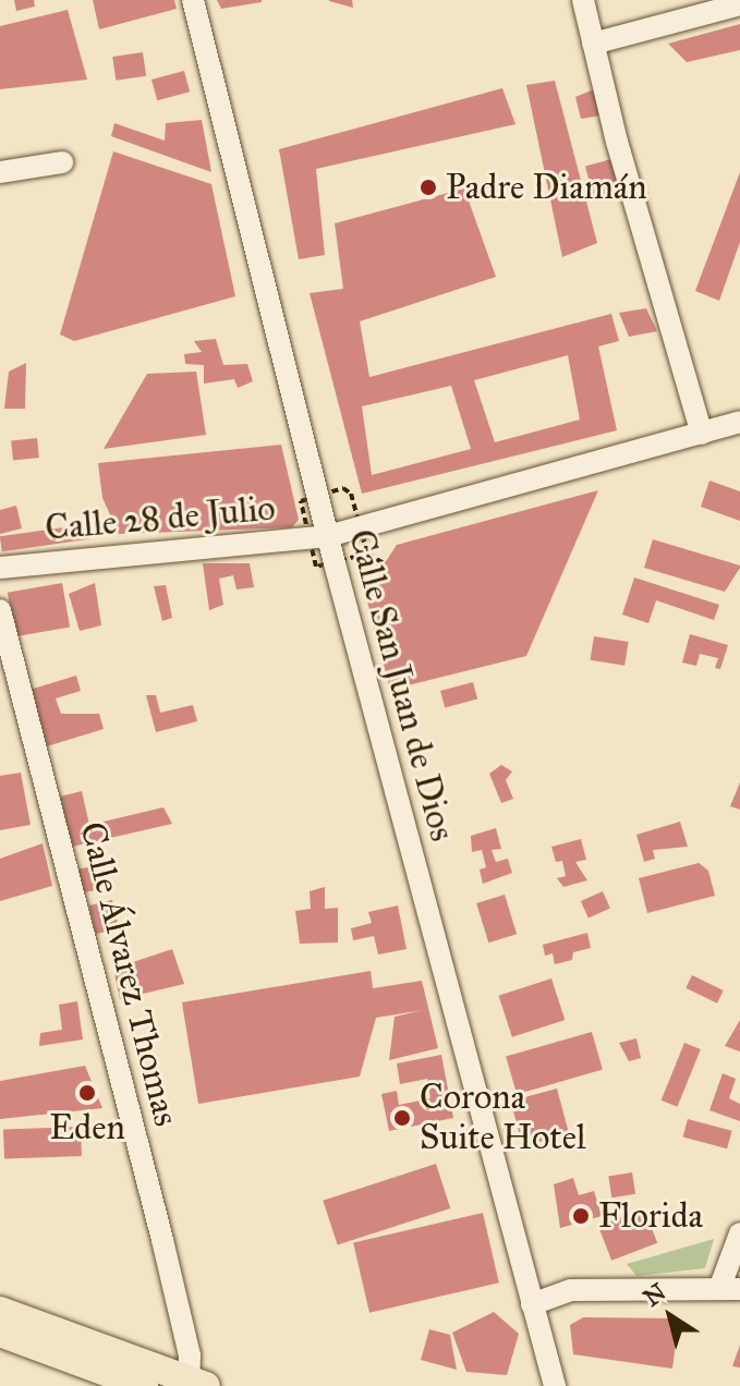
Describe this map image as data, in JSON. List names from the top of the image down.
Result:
{
  "streets": {
    "street": ["Calle 28 de Julio", "Calle San Juan de Dios", "Calle Álvarez Thomas"]
  },
  "crossings": [
    ["Calle 28 de Julio", "Calle San Juan de Dios"]
  ],
  "places": [
    "Padre Diamán",
    "Eden",
    "Corona Suite Hotel",
    "Florida"
  ],
  "north": "top left"
}
